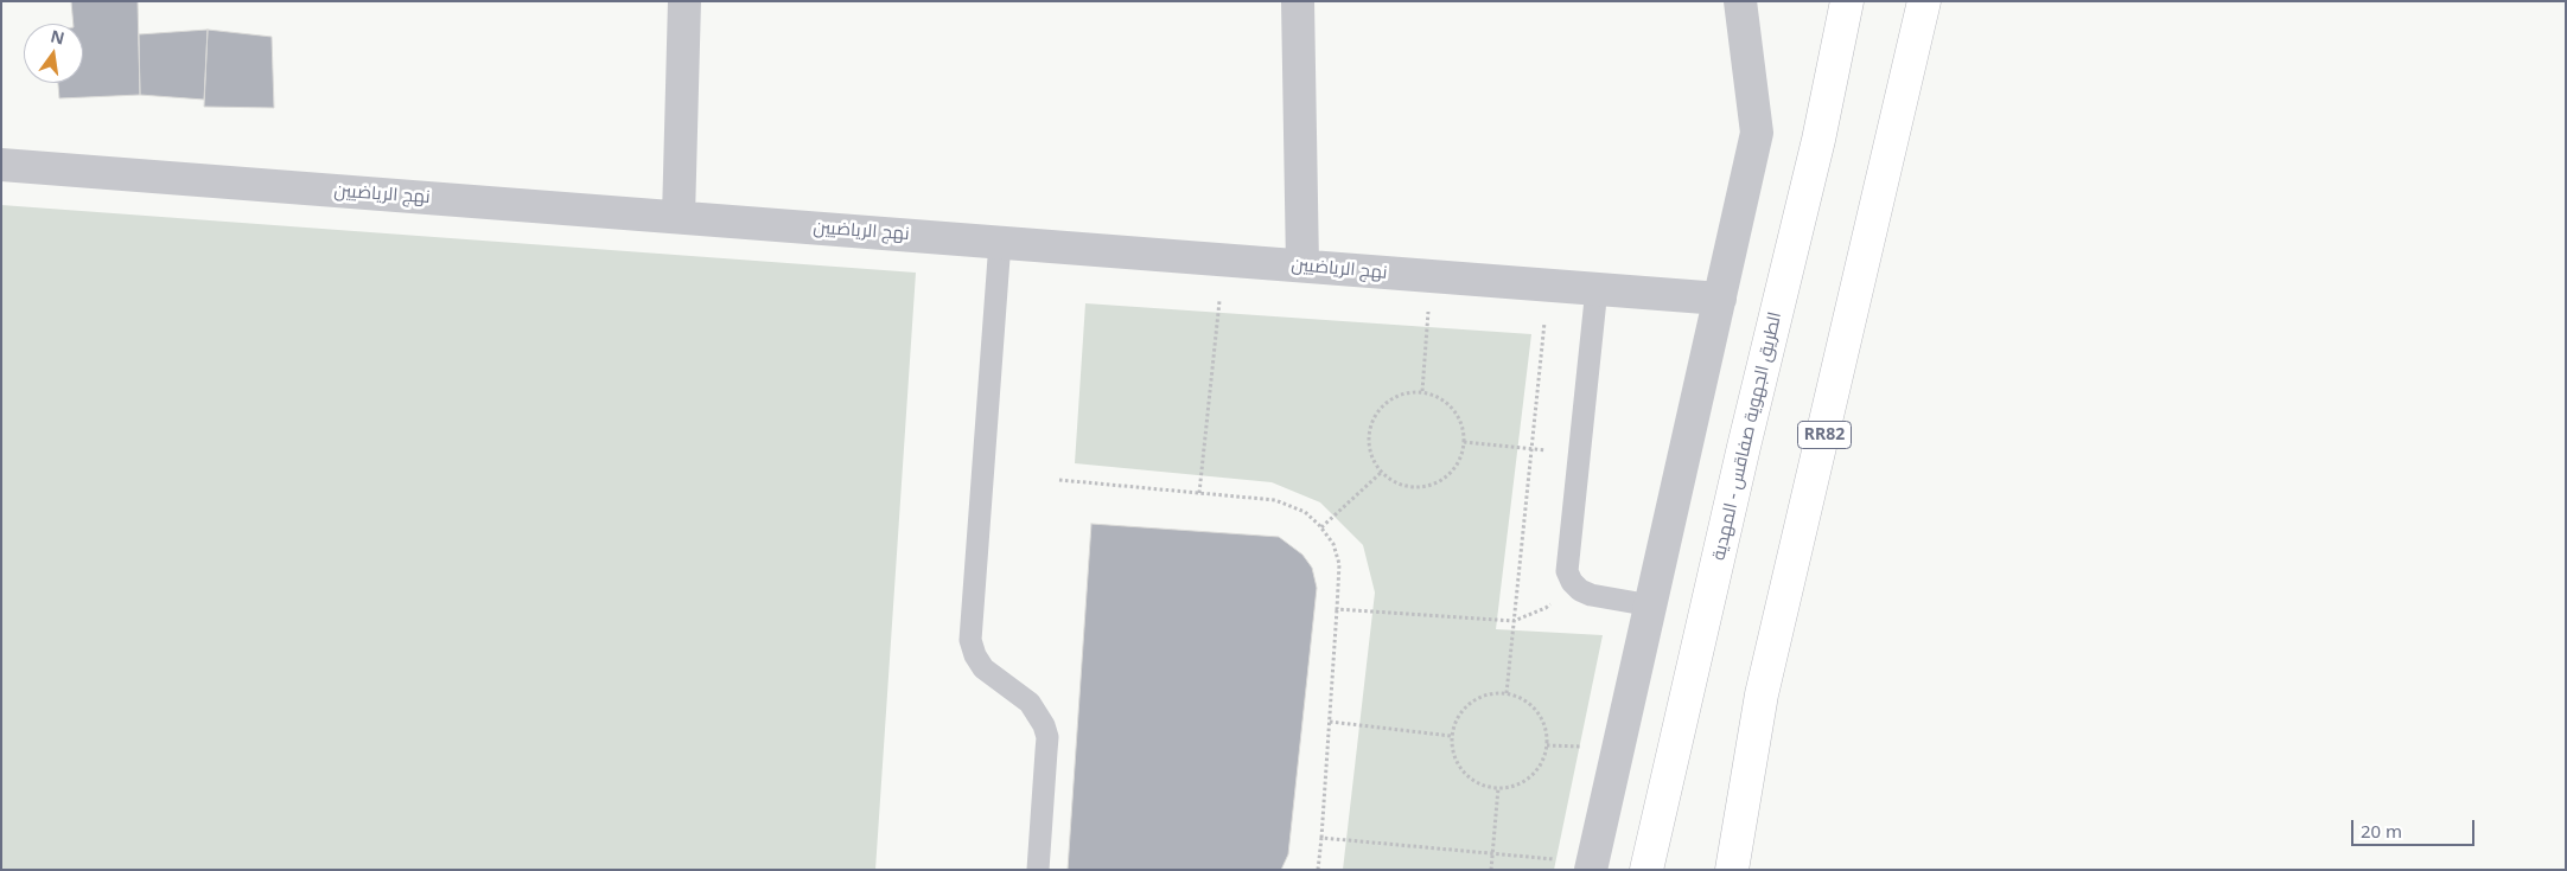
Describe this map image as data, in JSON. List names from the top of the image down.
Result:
{
  "streets": {
    "main road": ["RR82", "الطريق الجهوية صفاقس - المهدية"],
    "street": ["نهج الرياضيين"]
  },
  "scale_bar": "20 m",
  "north": "top"
}
